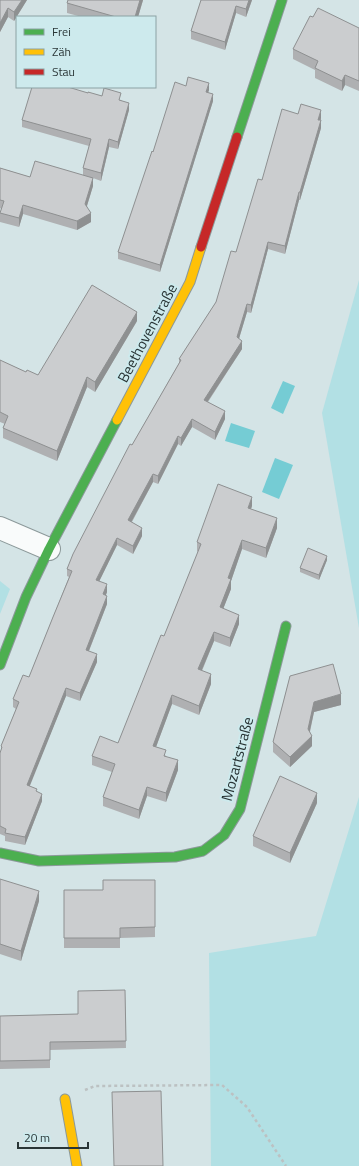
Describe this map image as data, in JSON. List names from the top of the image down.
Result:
{
  "streets": {
    "street": ["Beethovenstraße", "Mozartstraße"]
  },
  "legend": ["Frei", "Zäh", "Stau"],
  "scale_bar": "20 m"
}
